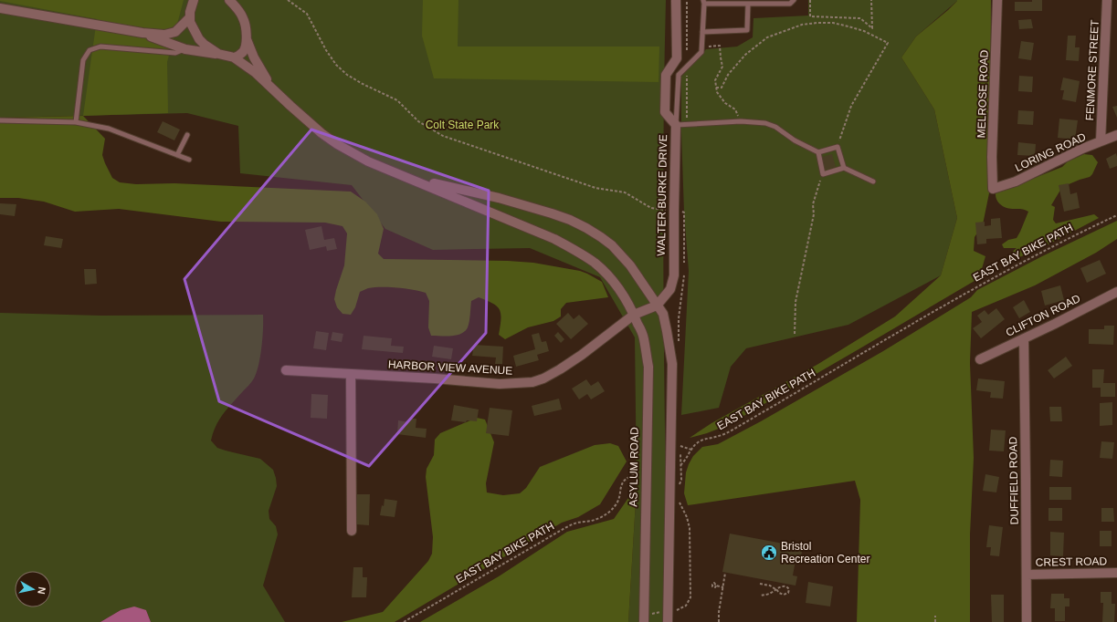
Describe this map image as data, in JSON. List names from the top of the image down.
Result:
{
  "streets": {
    "street": [
      "FENMORE STREET",
      "MELROSE ROAD",
      "LORING ROAD",
      "WALTER BURKE DRIVE",
      "CLIFTON ROAD",
      "HARBOR VIEW AVENUE",
      "ASYLUM ROAD",
      "DUFFIELD ROAD",
      "CREST ROAD"
    ],
    "path": ["EAST BAY BIKE PATH"]
  },
  "crossings": [
    ["FENMORE STREET", "LORING ROAD"],
    ["MELROSE ROAD", "LORING ROAD"],
    ["WALTER BURKE DRIVE", "HARBOR VIEW AVENUE"],
    ["EAST BAY BIKE PATH", "ASYLUM ROAD"],
    ["CLIFTON ROAD", "DUFFIELD ROAD"],
    ["HARBOR VIEW AVENUE", "ASYLUM ROAD"],
    ["DUFFIELD ROAD", "CREST ROAD"]
  ],
  "parks": ["Colt State Park"],
  "places": {
    "public building": ["Bristol Recreation Center"]
  },
  "north": "right"
}
